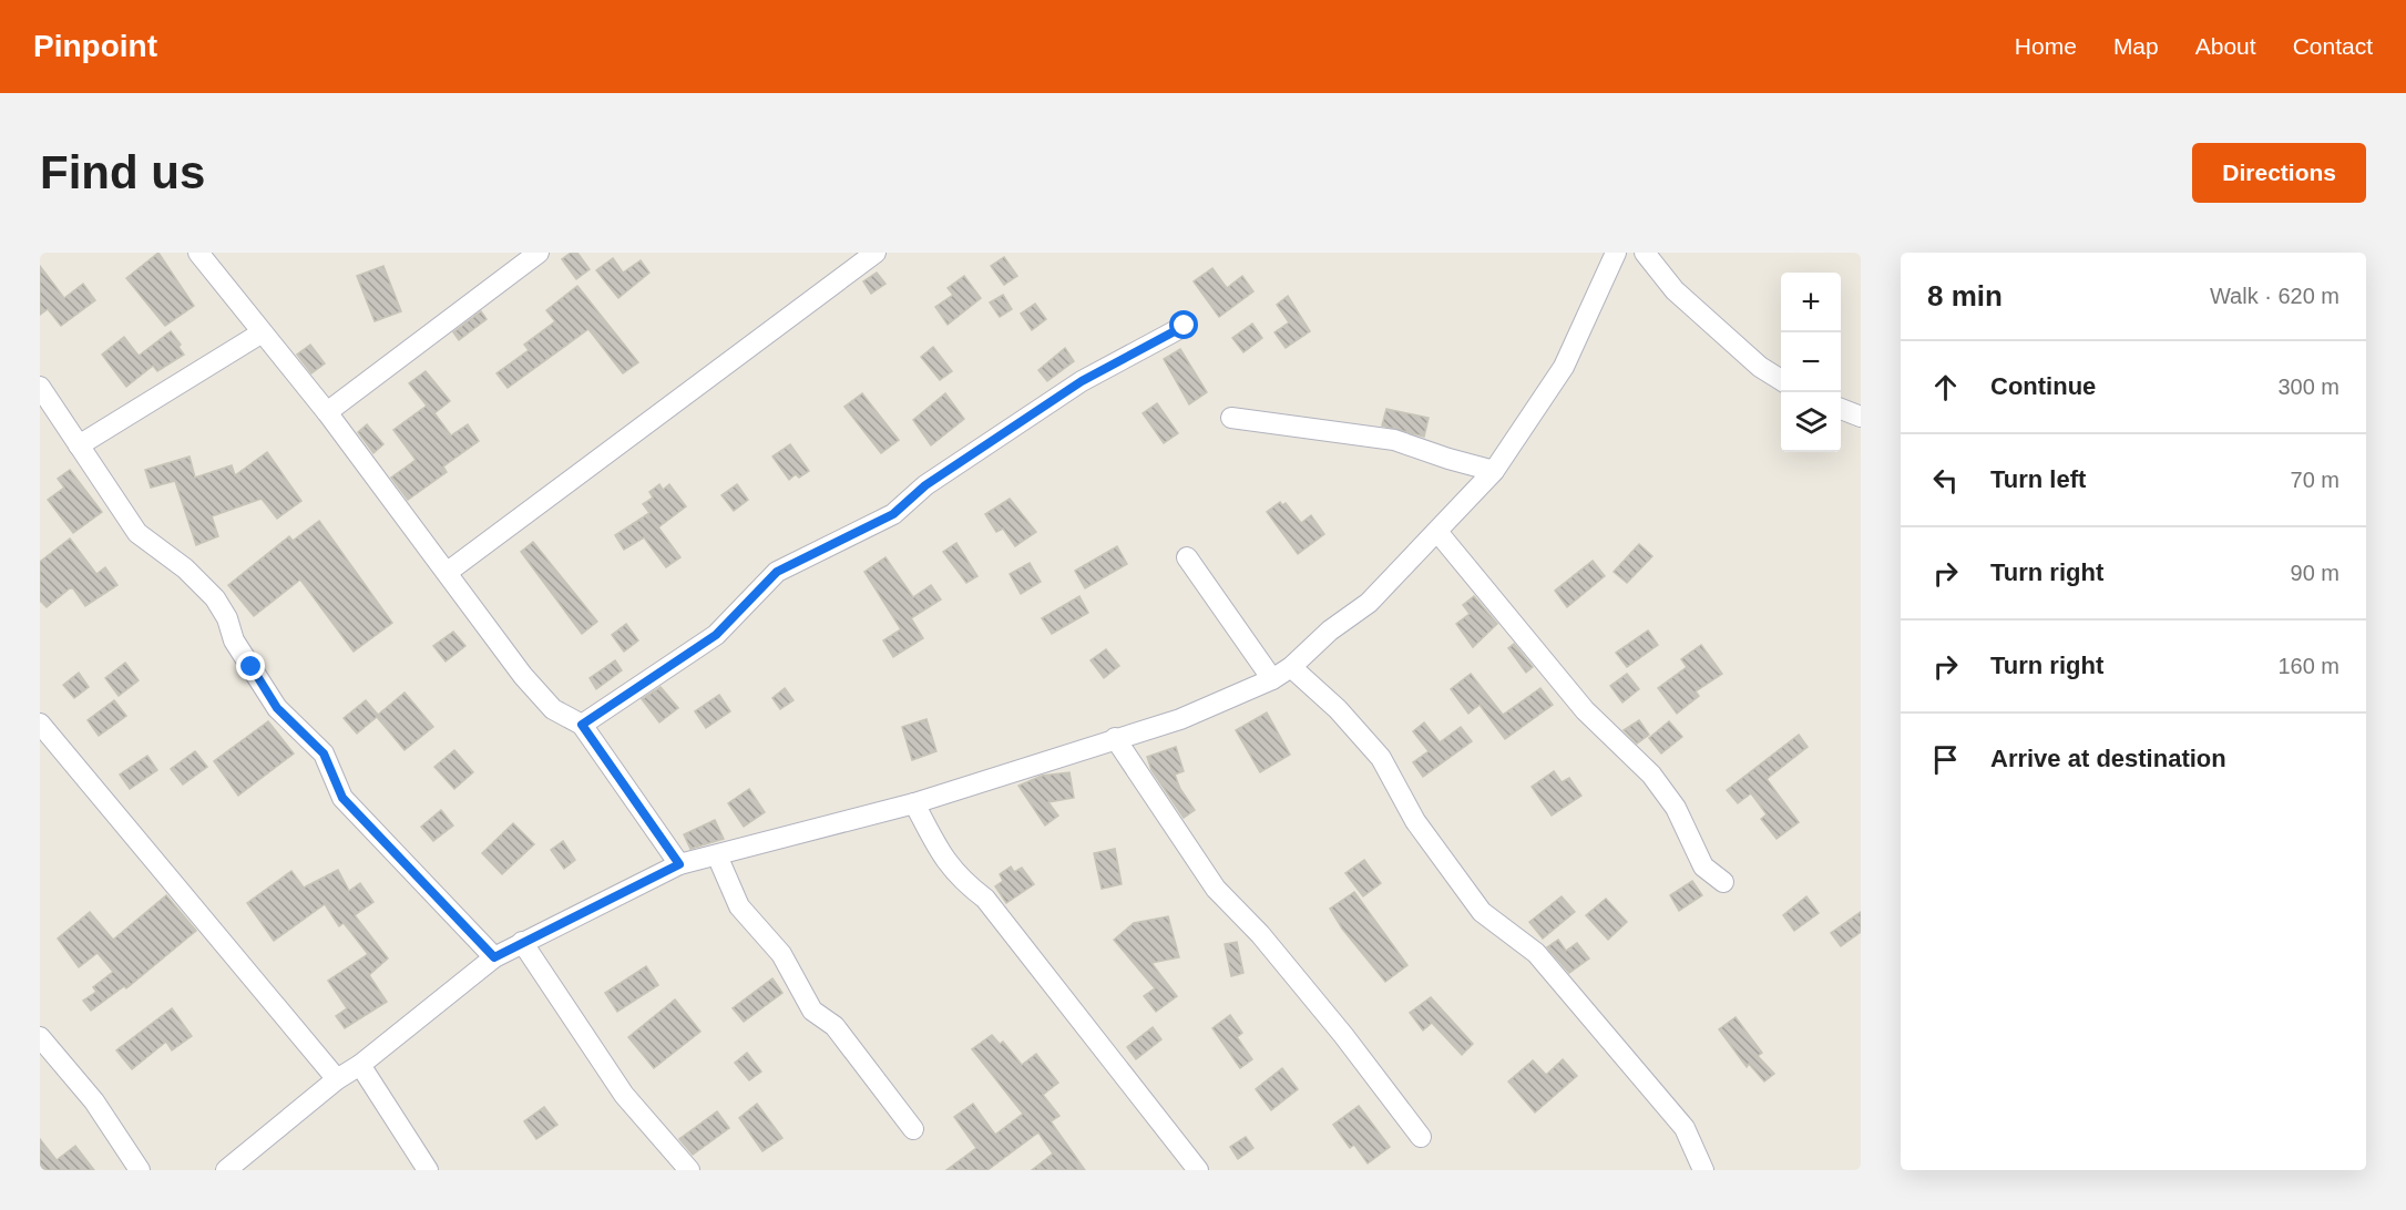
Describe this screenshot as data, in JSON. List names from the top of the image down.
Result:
{
  "page": {
    "header": "Pinpoint",
    "nav": [
      "Home",
      "Map",
      "About",
      "Contact"
    ],
    "buttons": "Directions",
    "title": "Find us",
    "heading": ["8 min", "Walk · 620 m"],
    "map_buttons": ["+", "−"],
    "list": [
      ["Continue", "300 m"],
      ["Turn left", "70 m"],
      ["Turn right", "90 m"],
      ["Turn right", "160 m"],
      "Arrive at destination"
    ]
  }
}
